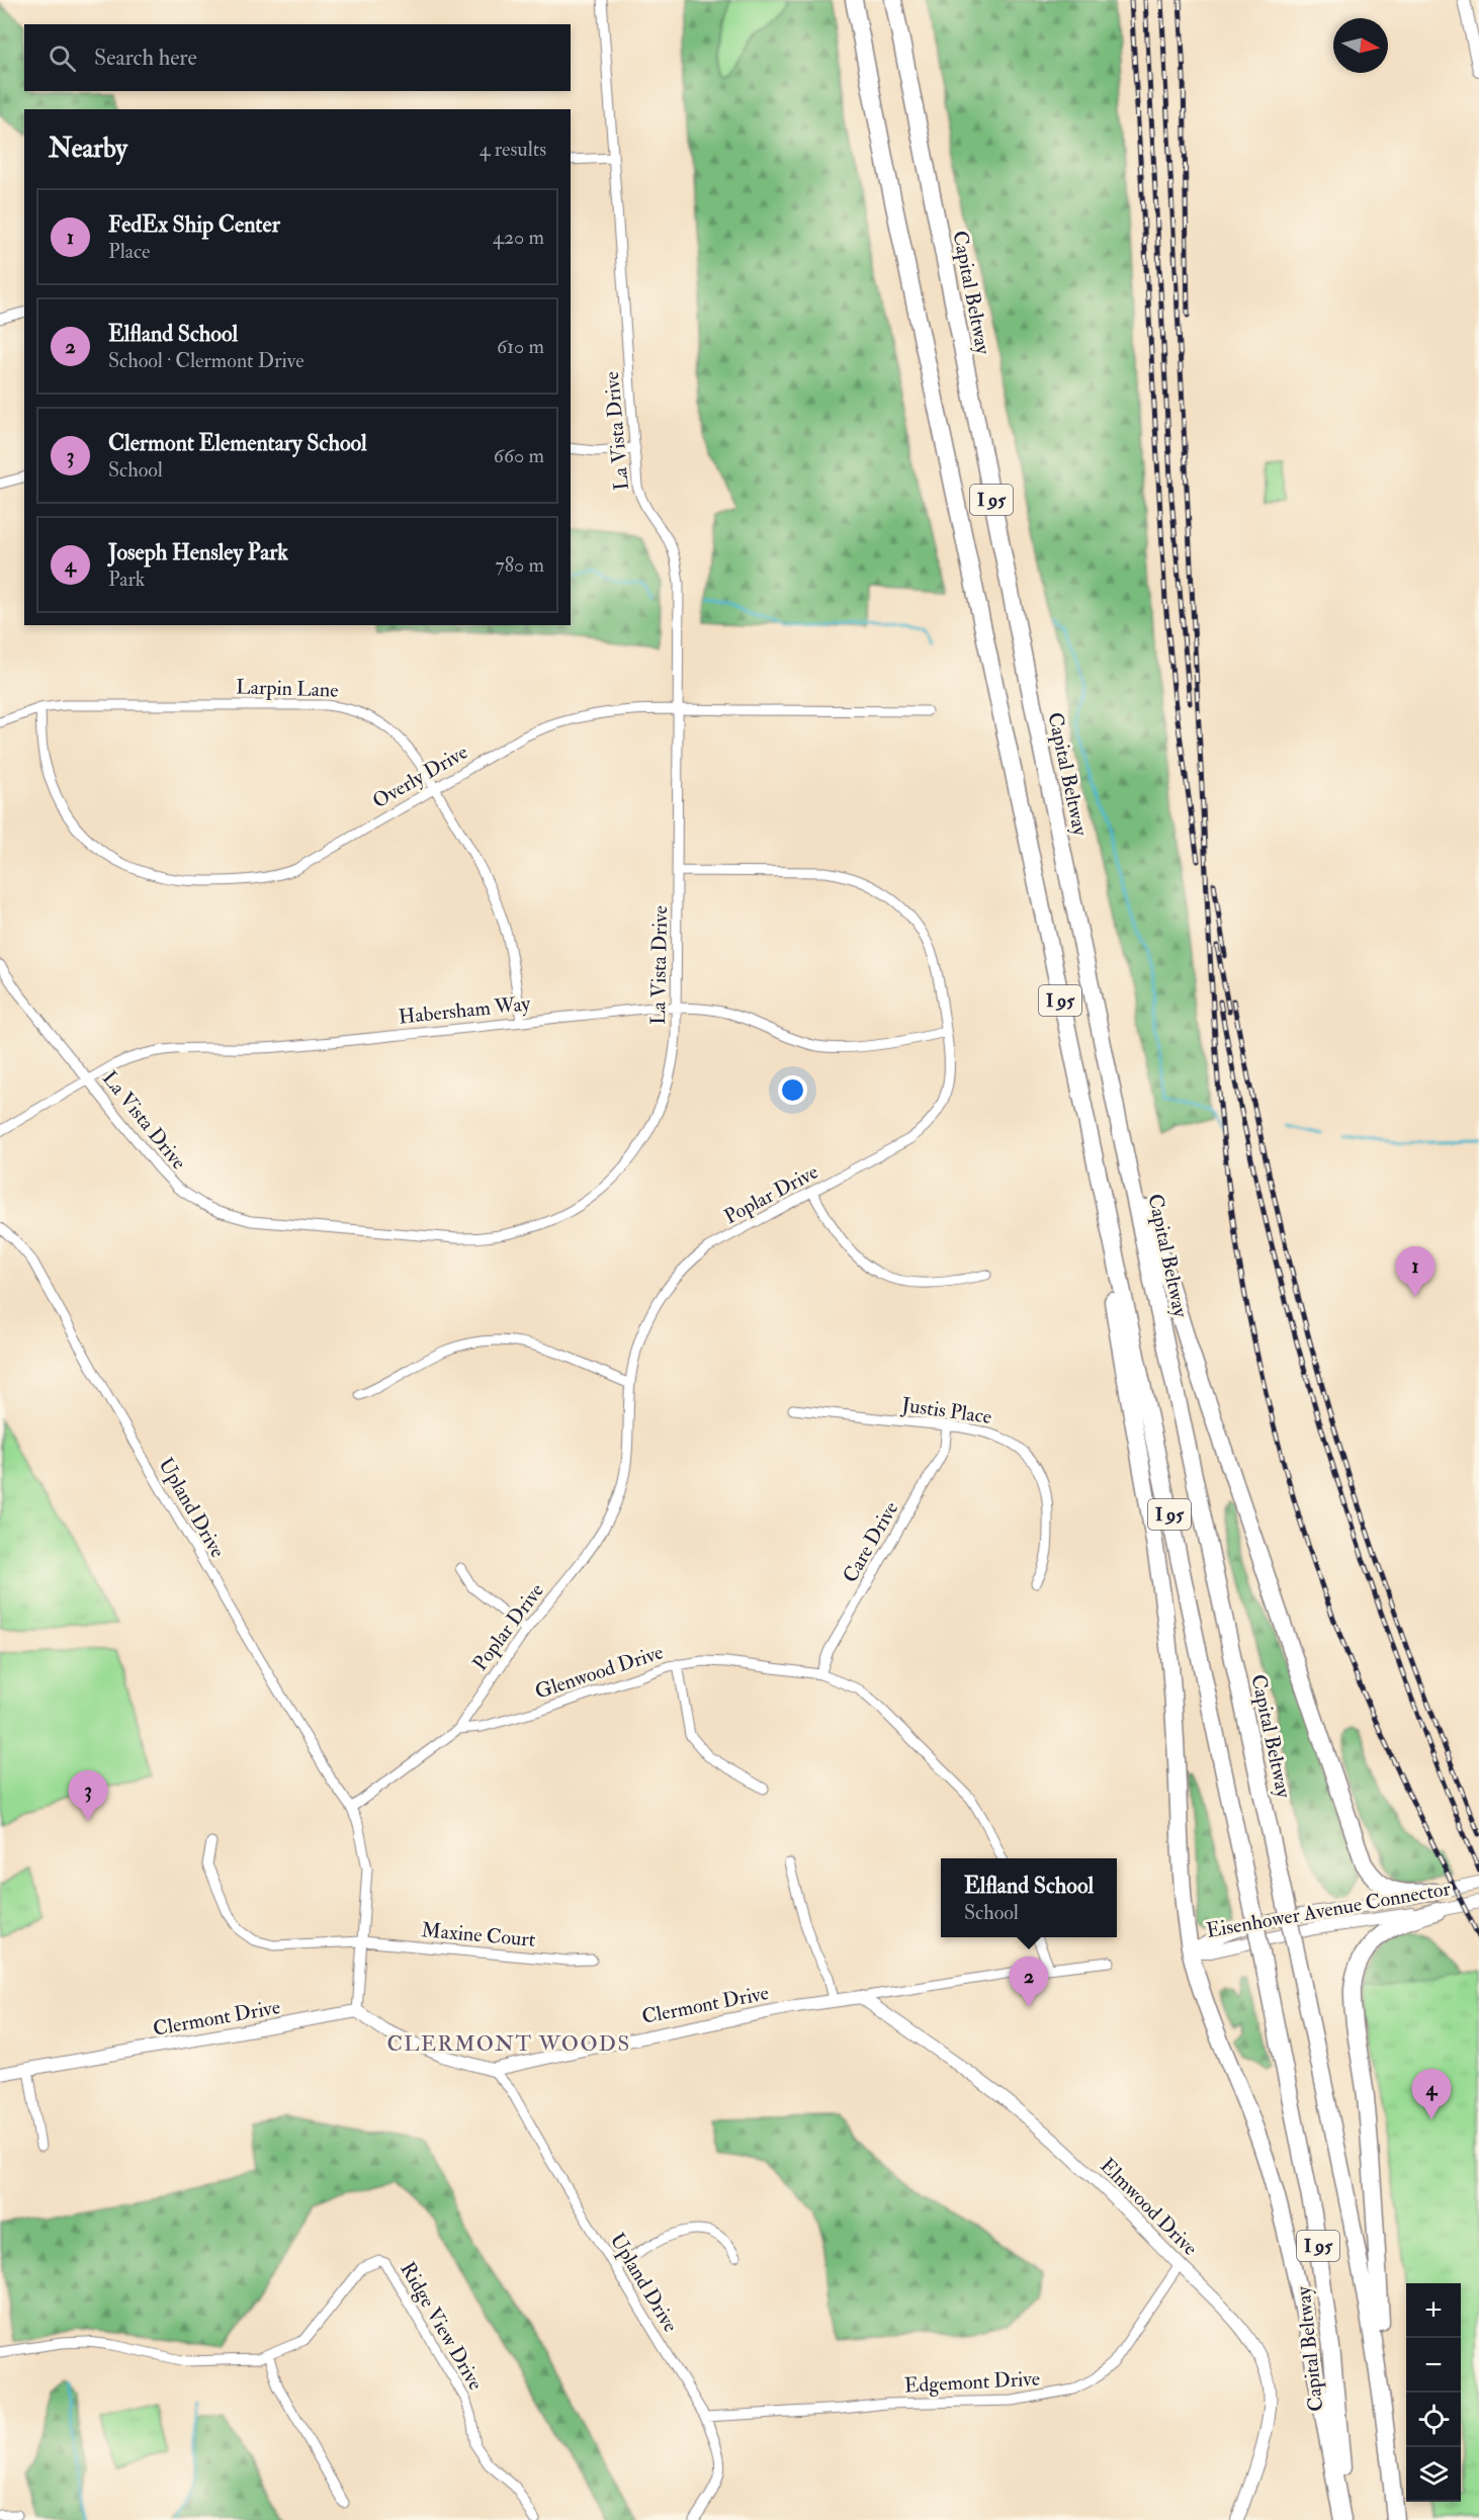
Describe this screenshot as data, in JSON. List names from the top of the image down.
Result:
{
  "streets": {
    "highway": ["Capital Beltway", "I 95"],
    "street": [
      "La Vista Drive",
      "Larpin Lane",
      "Overly Drive",
      "Habersham Way",
      "Poplar Drive",
      "Justis Place",
      "Upland Drive",
      "Care Drive",
      "Glenwood Drive",
      "Eisenhower Avenue Connector",
      "Maxine Court",
      "Clermont Drive",
      "Elmwood Drive",
      "Ridge View Drive",
      "Edgemont Drive"
    ]
  },
  "crossings": [
    ["La Vista Drive", "Overly Drive"],
    ["La Vista Drive", "Habersham Way"],
    ["La Vista Drive", "Poplar Drive"],
    ["Larpin Lane", "Overly Drive"],
    ["Larpin Lane", "Habersham Way"],
    ["Habersham Way", "Poplar Drive"],
    ["Poplar Drive", "Glenwood Drive"],
    ["Justis Place", "Care Drive"],
    ["Upland Drive", "Glenwood Drive"],
    ["Upland Drive", "Clermont Drive"],
    ["Upland Drive", "Edgemont Drive"],
    ["Care Drive", "Glenwood Drive"],
    ["Clermont Drive", "Elmwood Drive"],
    ["Elmwood Drive", "Edgemont Drive"]
  ],
  "districts": ["CLERMONT WOODS"],
  "north": "right",
  "page": {
    "search": "Search here",
    "heading": ["Nearby", "4 results"],
    "list": [
      {
        "mark": "1",
        "name": "FedEx Ship Center",
        "note": "Place",
        "value": "420 m"
      },
      {
        "mark": "2",
        "name": "Elfland School",
        "note": "School · Clermont Drive",
        "value": "610 m"
      },
      {
        "mark": "3",
        "name": "Clermont Elementary School",
        "note": "School",
        "value": "660 m"
      },
      {
        "mark": "4",
        "name": "Joseph Hensley Park",
        "note": "Park",
        "value": "780 m"
      }
    ],
    "pins": [
      "1",
      "3",
      "2",
      "4"
    ],
    "popup": ["Elfland School", "School"],
    "map_buttons": ["+", "−"]
  }
}
